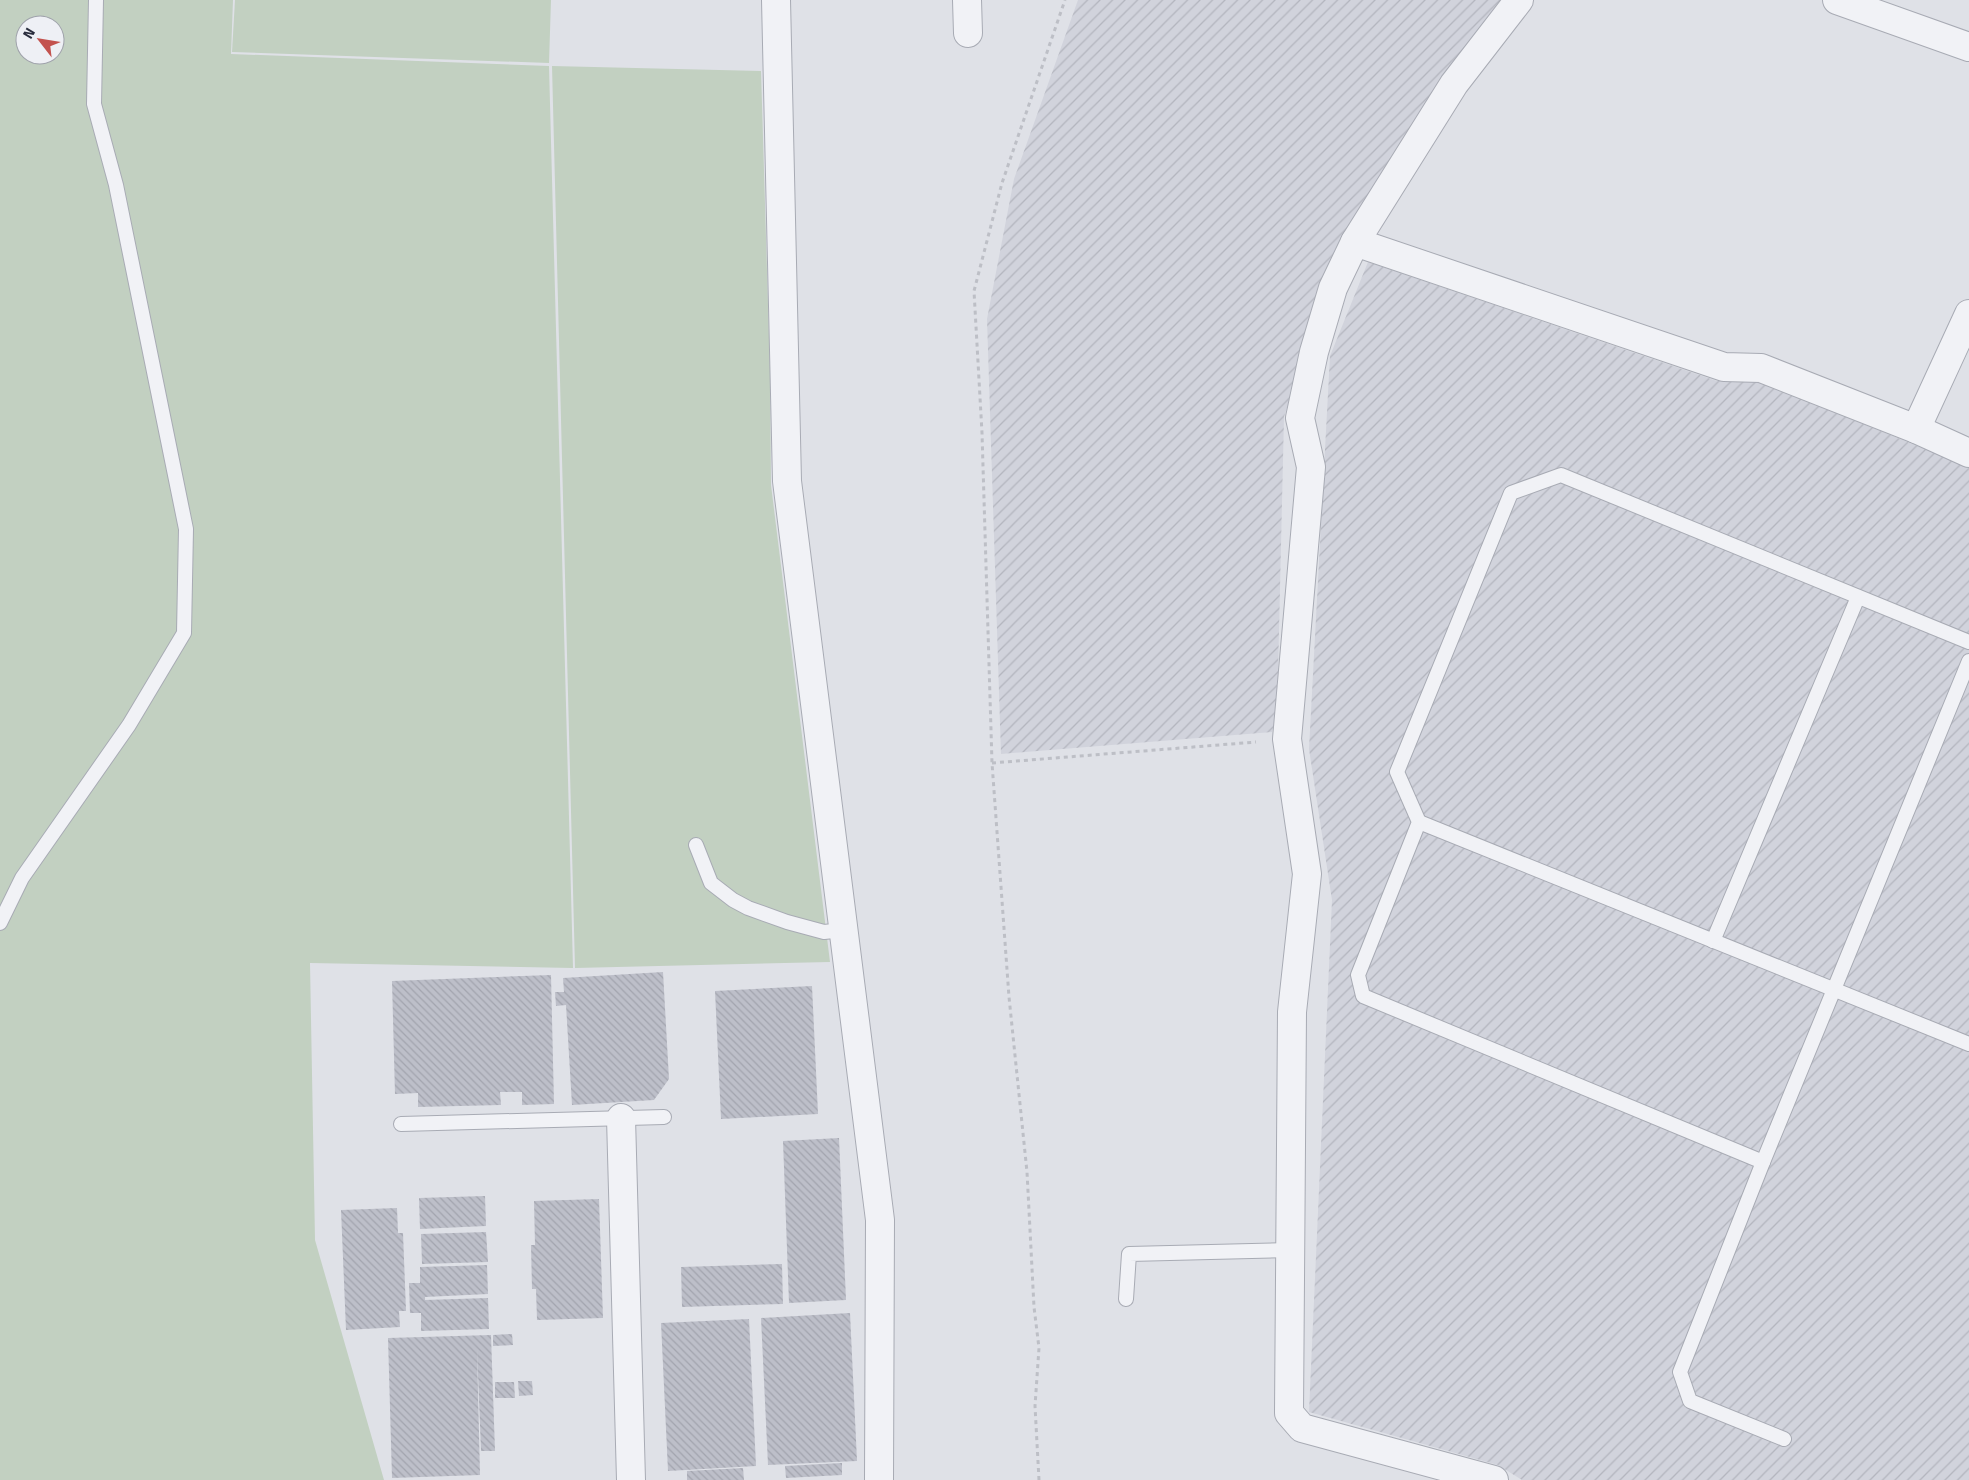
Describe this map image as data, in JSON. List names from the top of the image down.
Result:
{
  "north": "top left"
}
